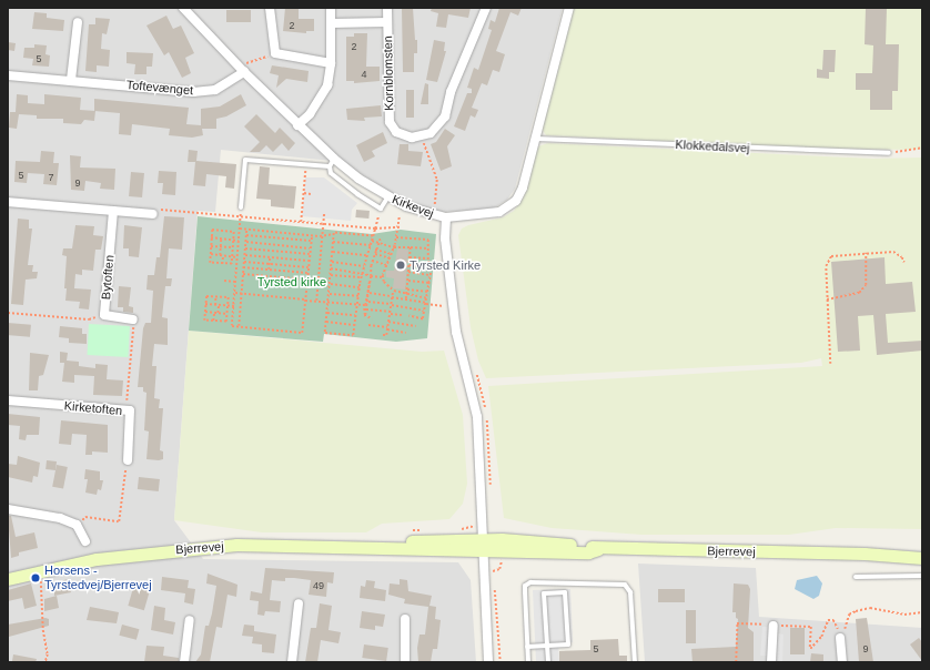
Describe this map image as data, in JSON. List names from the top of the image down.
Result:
{
  "streets": {
    "street": [
      "Kornblomsten",
      "Toftevænget",
      "Kirkevej",
      "Bytoften",
      "Kirketoften",
      "Bjerrevej"
    ],
    "lane": ["Klokkedalsvej"]
  },
  "crossings": [
    ["Toftevænget", "Kirkevej"],
    ["Kirkevej", "Bjerrevej"]
  ],
  "parks": ["Tyrsted kirke"],
  "places": ["Tyrsted Kirke", "Horsens - Tyrstedvej/Bjerrevej"],
  "house_numbers": [
    "2",
    "2",
    "5",
    "4",
    "5",
    "7",
    "9",
    "49",
    "5",
    "9"
  ]
}
